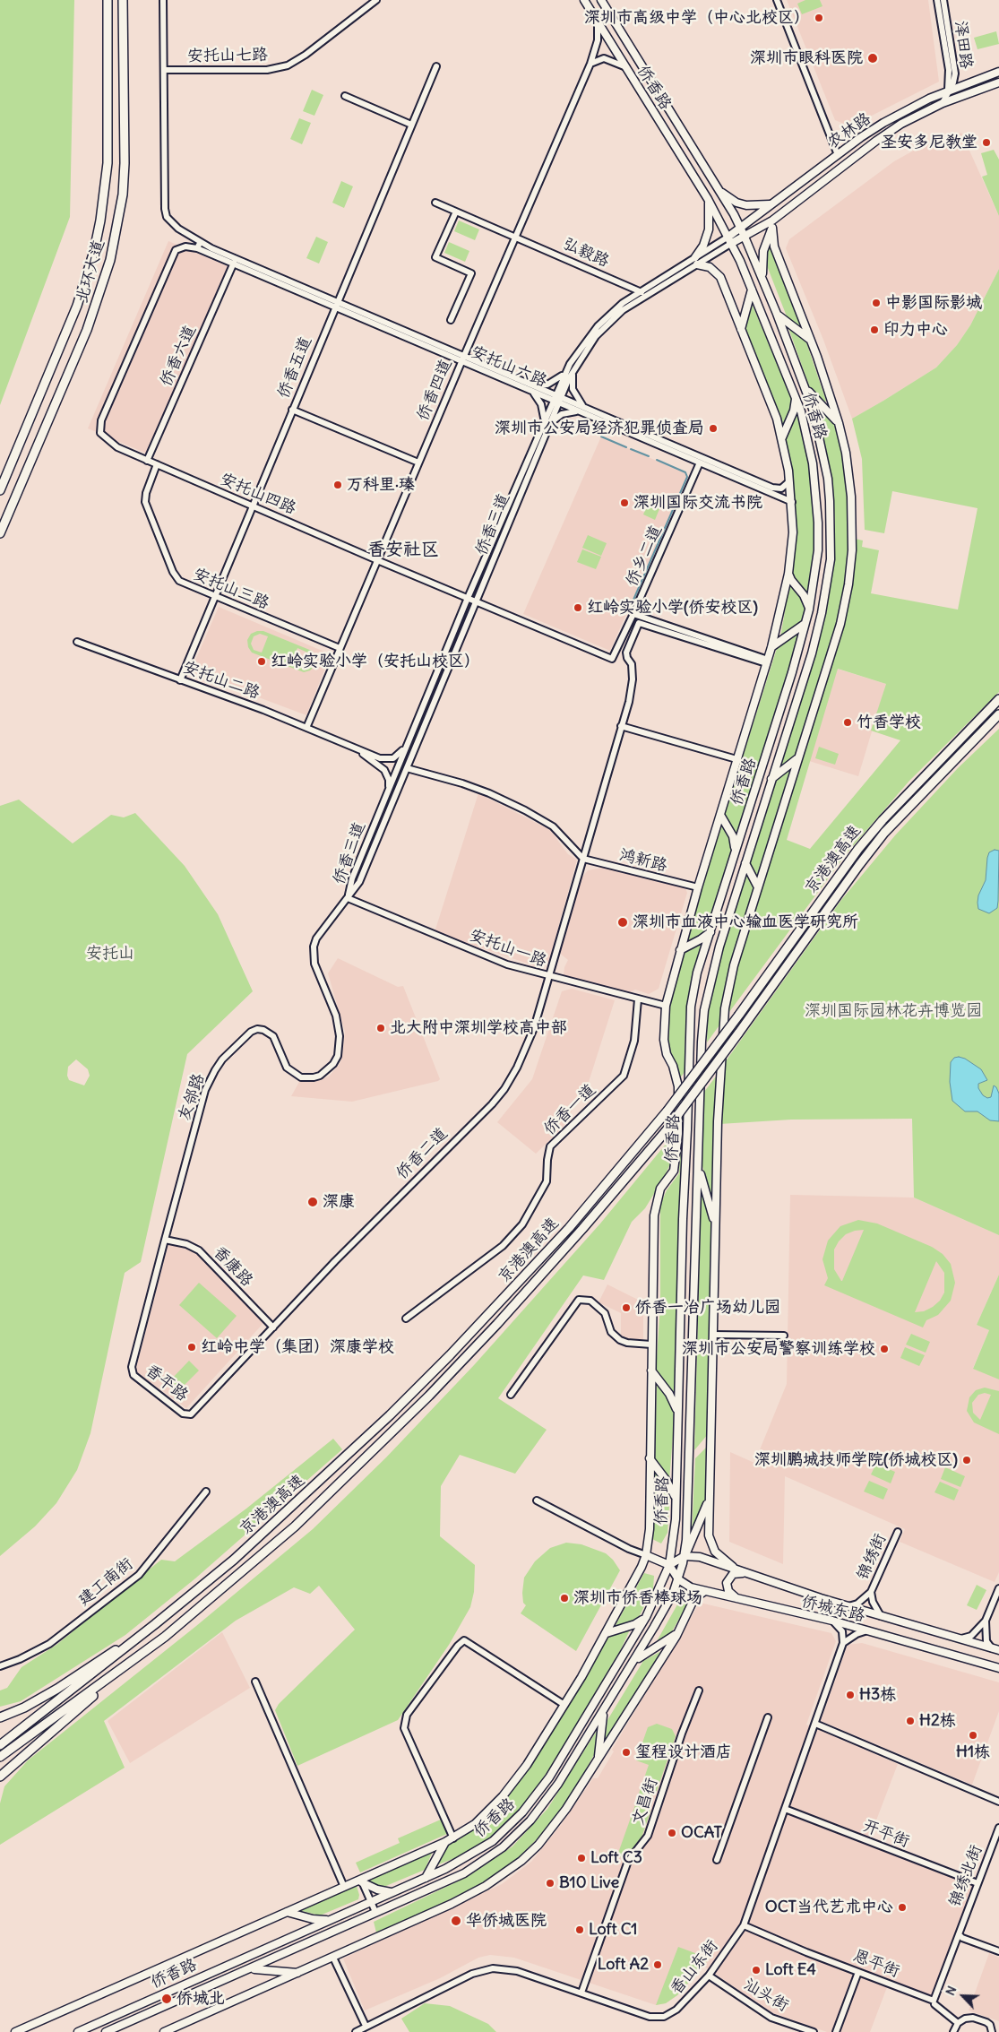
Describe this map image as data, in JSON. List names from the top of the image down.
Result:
{
  "streets": {
    "highway": ["北环大道", "京港澳高速"],
    "main road": ["侨香路", "农林路", "侨城东路"],
    "street": [
      "泽田路",
      "安托山七路",
      "弘毅路",
      "侨香六道",
      "安托山六路",
      "侨香五道",
      "侨香四道",
      "安托山四路",
      "侨香三道",
      "侨乡二道",
      "安托山三路",
      "安托山二路",
      "鸿新路",
      "安托山一路",
      "友邻路",
      "侨香一道",
      "侨香二道",
      "香康路",
      "香平路",
      "锦绣街",
      "建工南街",
      "文昌街",
      "开平街",
      "锦绣北街",
      "恩平街",
      "香山东街",
      "汕头街"
    ]
  },
  "crossings": [
    ["泽田路", "农林路"],
    ["安托山七路", "安托山六路"],
    ["侨香路", "农林路"],
    ["侨香路", "侨香四道"],
    ["侨香路", "侨香三道"],
    ["侨香路", "侨城东路"],
    ["农林路", "侨香三道"],
    ["弘毅路", "侨香四道"],
    ["弘毅路", "侨香三道"],
    ["侨香六道", "安托山六路"],
    ["侨香六道", "安托山四路"],
    ["安托山六路", "侨香五道"],
    ["安托山六路", "侨香四道"],
    ["安托山六路", "安托山四路"],
    ["安托山六路", "侨香三道"],
    ["安托山六路", "侨乡二道"],
    ["侨香五道", "安托山四路"],
    ["侨香五道", "安托山三路"],
    ["侨香五道", "安托山二路"],
    ["侨香四道", "安托山四路"],
    ["侨香四道", "安托山三路"],
    ["侨香四道", "安托山二路"],
    ["安托山四路", "侨香三道"],
    ["安托山四路", "侨乡二道"],
    ["安托山四路", "安托山三路"],
    ["侨香三道", "安托山一路"],
    ["侨香三道", "友邻路"],
    ["鸿新路", "侨香二道"],
    ["安托山一路", "友邻路"],
    ["安托山一路", "侨香一道"],
    ["安托山一路", "侨香二道"],
    ["友邻路", "香康路"],
    ["友邻路", "香平路"],
    ["侨香二道", "香康路"],
    ["侨香二道", "香平路"],
    ["锦绣街", "侨城东路"],
    ["文昌街", "香山东街"],
    ["开平街", "锦绣北街"],
    ["开平街", "香山东街"],
    ["恩平街", "香山东街"],
    ["香山东街", "汕头街"]
  ],
  "districts": ["香安社区"],
  "parks": ["安托山", "深圳国际园林花卉博览园"],
  "places": [
    "深圳市高级中学（中心北校区）",
    "深圳市眼科医院",
    "圣安多尼教堂",
    "中影国际影城",
    "印力中心",
    "深圳市公安局经济犯罪侦查局",
    "万科里·瑧",
    "深圳国际交流书院",
    "红岭实验小学(侨安校区)",
    "红岭实验小学（安托山校区）",
    "竹香学校",
    "深圳市血液中心输血医学研究所",
    "北大附中深圳学校高中部",
    "深康",
    "侨香一冶广场幼儿园",
    "红岭中学（集团）深康学校",
    "深圳市公安局警察训练学校",
    "深圳鹏城技师学院(侨城校区)",
    "深圳市侨香棒球场",
    "H3栋",
    "H2栋",
    "H1栋",
    "玺程设计酒店",
    "OCAT",
    "Loft C3",
    "B10 Live",
    "OCT当代艺术中心",
    "华侨城医院",
    "Loft C1",
    "Loft A2",
    "Loft E4",
    "侨城北"
  ],
  "north": "top left"
}
